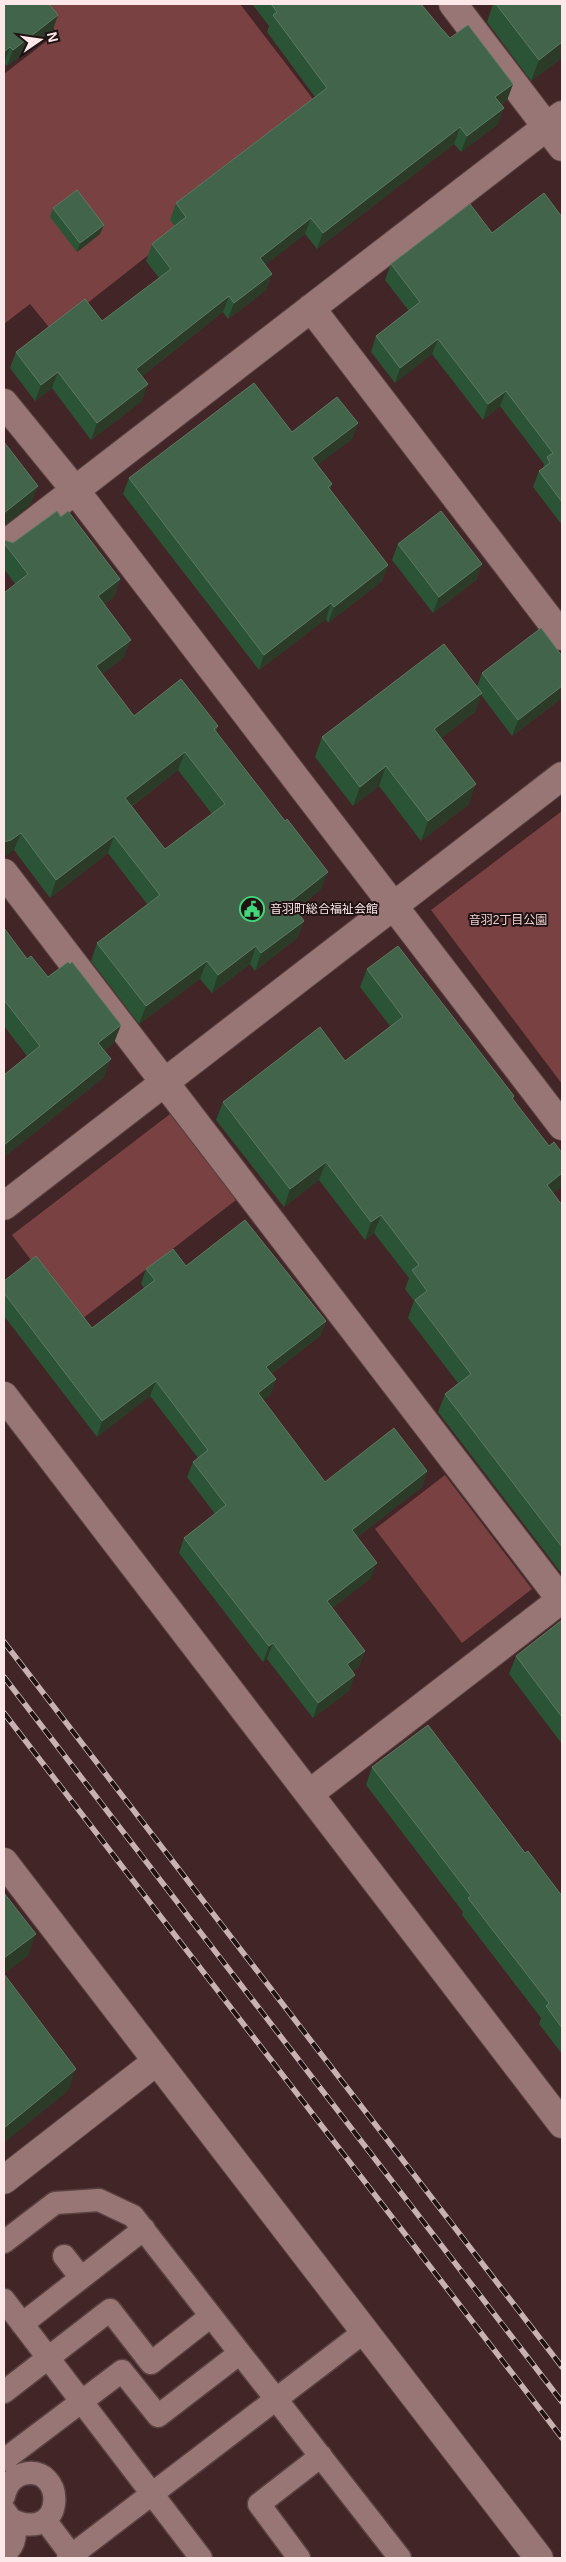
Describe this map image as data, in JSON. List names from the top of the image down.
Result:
{
  "parks": ["音羽2丁目公園"],
  "places": {
    "public building": ["音羽町総合福祉会館"]
  },
  "north": "right"
}
